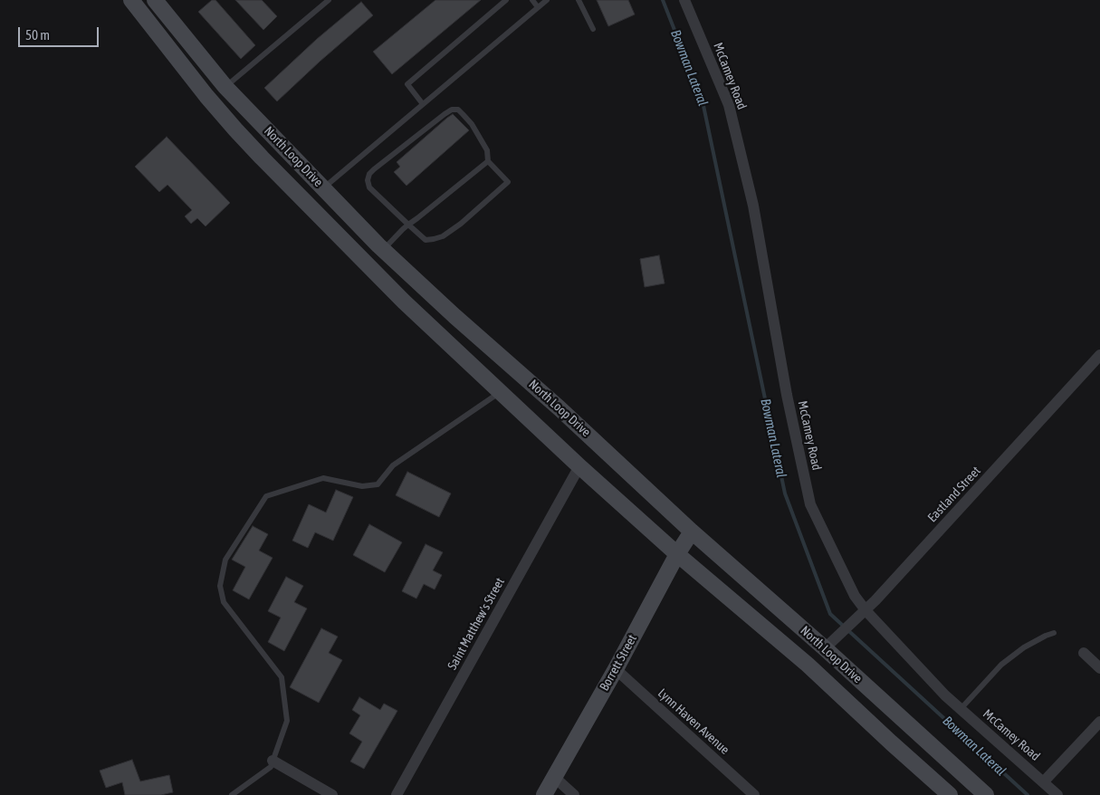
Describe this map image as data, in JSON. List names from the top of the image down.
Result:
{
  "streets": {
    "main road": ["North Loop Drive", "Borrett Street"],
    "street": [
      "McCamey Road",
      "Eastland Street",
      "Saint Matthew's Street",
      "Lynn Haven Avenue"
    ]
  },
  "crossings": [
    ["McCamey Road", "Eastland Street"],
    ["North Loop Drive", "Eastland Street"],
    ["North Loop Drive", "Saint Matthew's Street"],
    ["North Loop Drive", "Borrett Street"],
    ["Borrett Street", "Lynn Haven Avenue"]
  ],
  "water": ["Bowman Lateral"],
  "scale_bar": "50 m"
}
